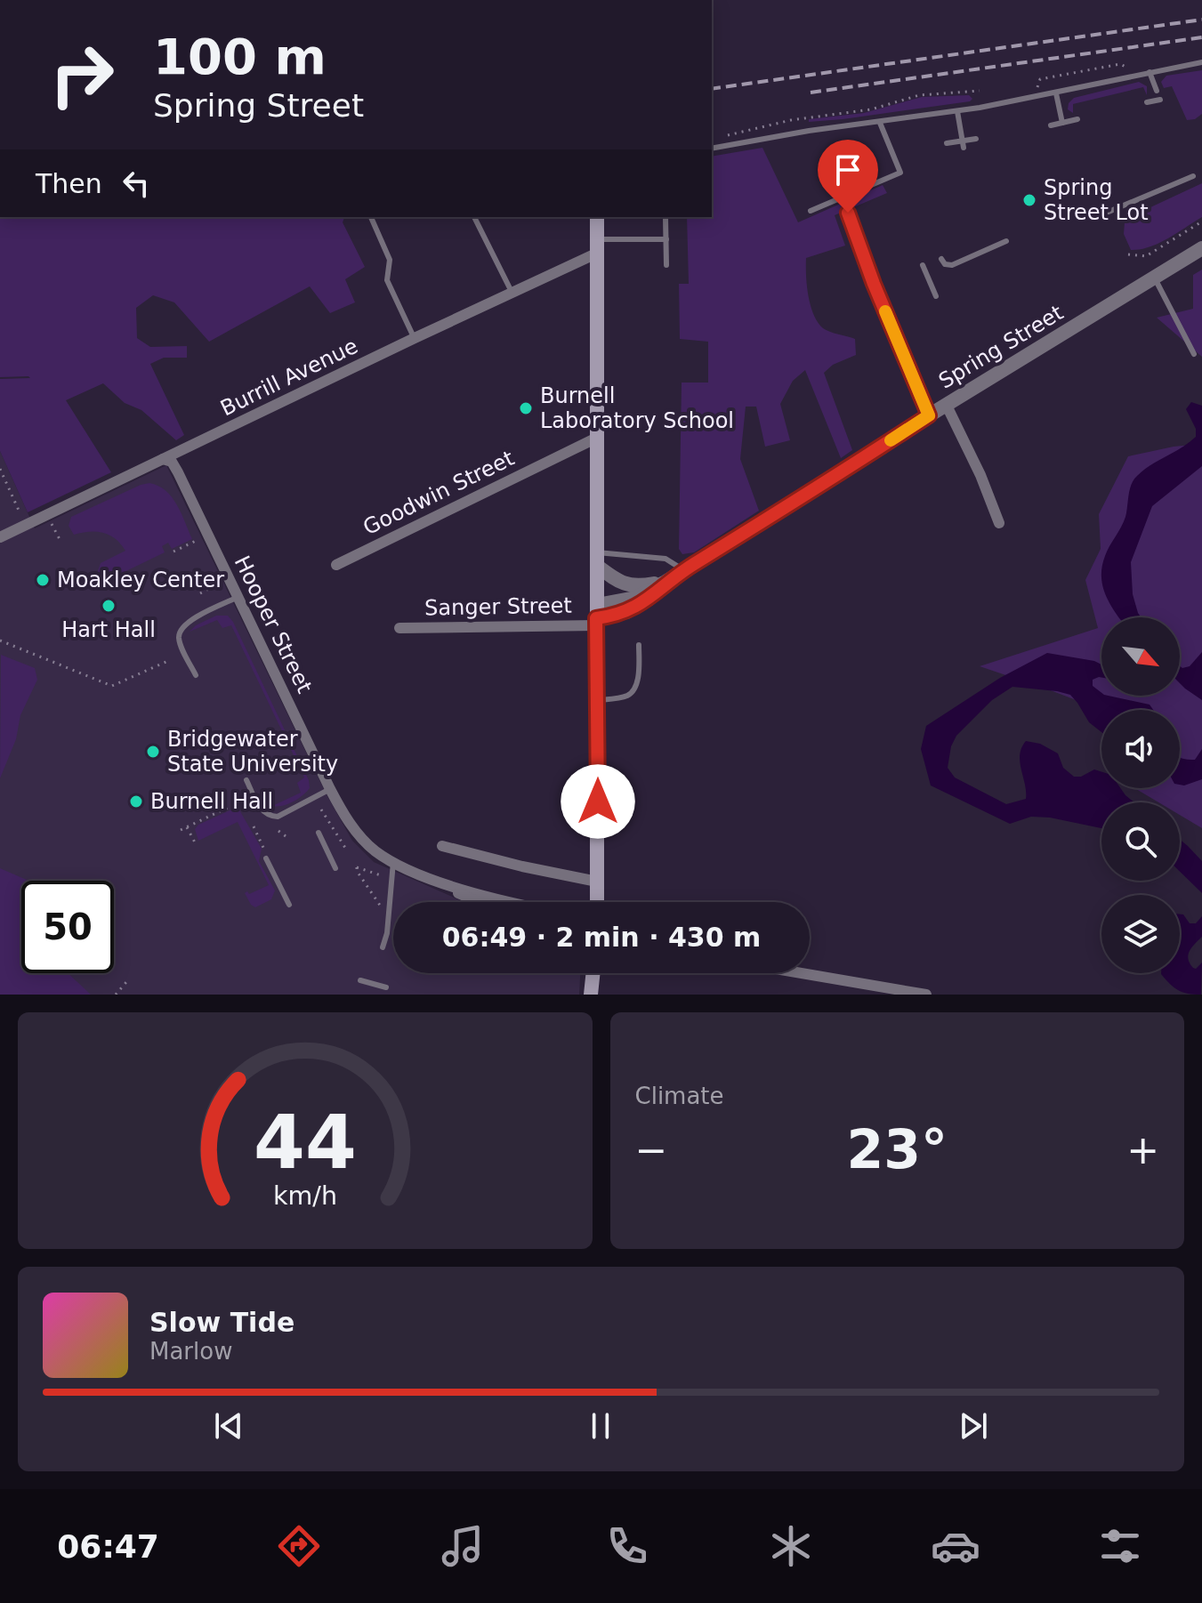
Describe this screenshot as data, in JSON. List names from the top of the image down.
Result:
{
  "streets": {
    "street": [
      "Spring Street",
      "Burrill Avenue",
      "Goodwin Street",
      "Sanger Street",
      "Hooper Street"
    ]
  },
  "crossings": [
    ["Spring Street", "Sanger Street"],
    ["Burrill Avenue", "Hooper Street"]
  ],
  "places": [
    "Spring Street Lot",
    "Burnell Laboratory School",
    "Moakley Center",
    "Hart Hall",
    "Bridgewater State University",
    "Burnell Hall"
  ],
  "north": "bottom right",
  "page": {
    "turn": ["100 m", "Spring Street"],
    "then": "Then",
    "limit": "50",
    "trip": "06:49 · 2 min · 430 m",
    "tile": "Climate",
    "heat": ["−", "23°", "+"],
    "song": ["Slow Tide", "Marlow"],
    "tabs": "06:47",
    "gauge": ["44", "km/h"]
  }
}
